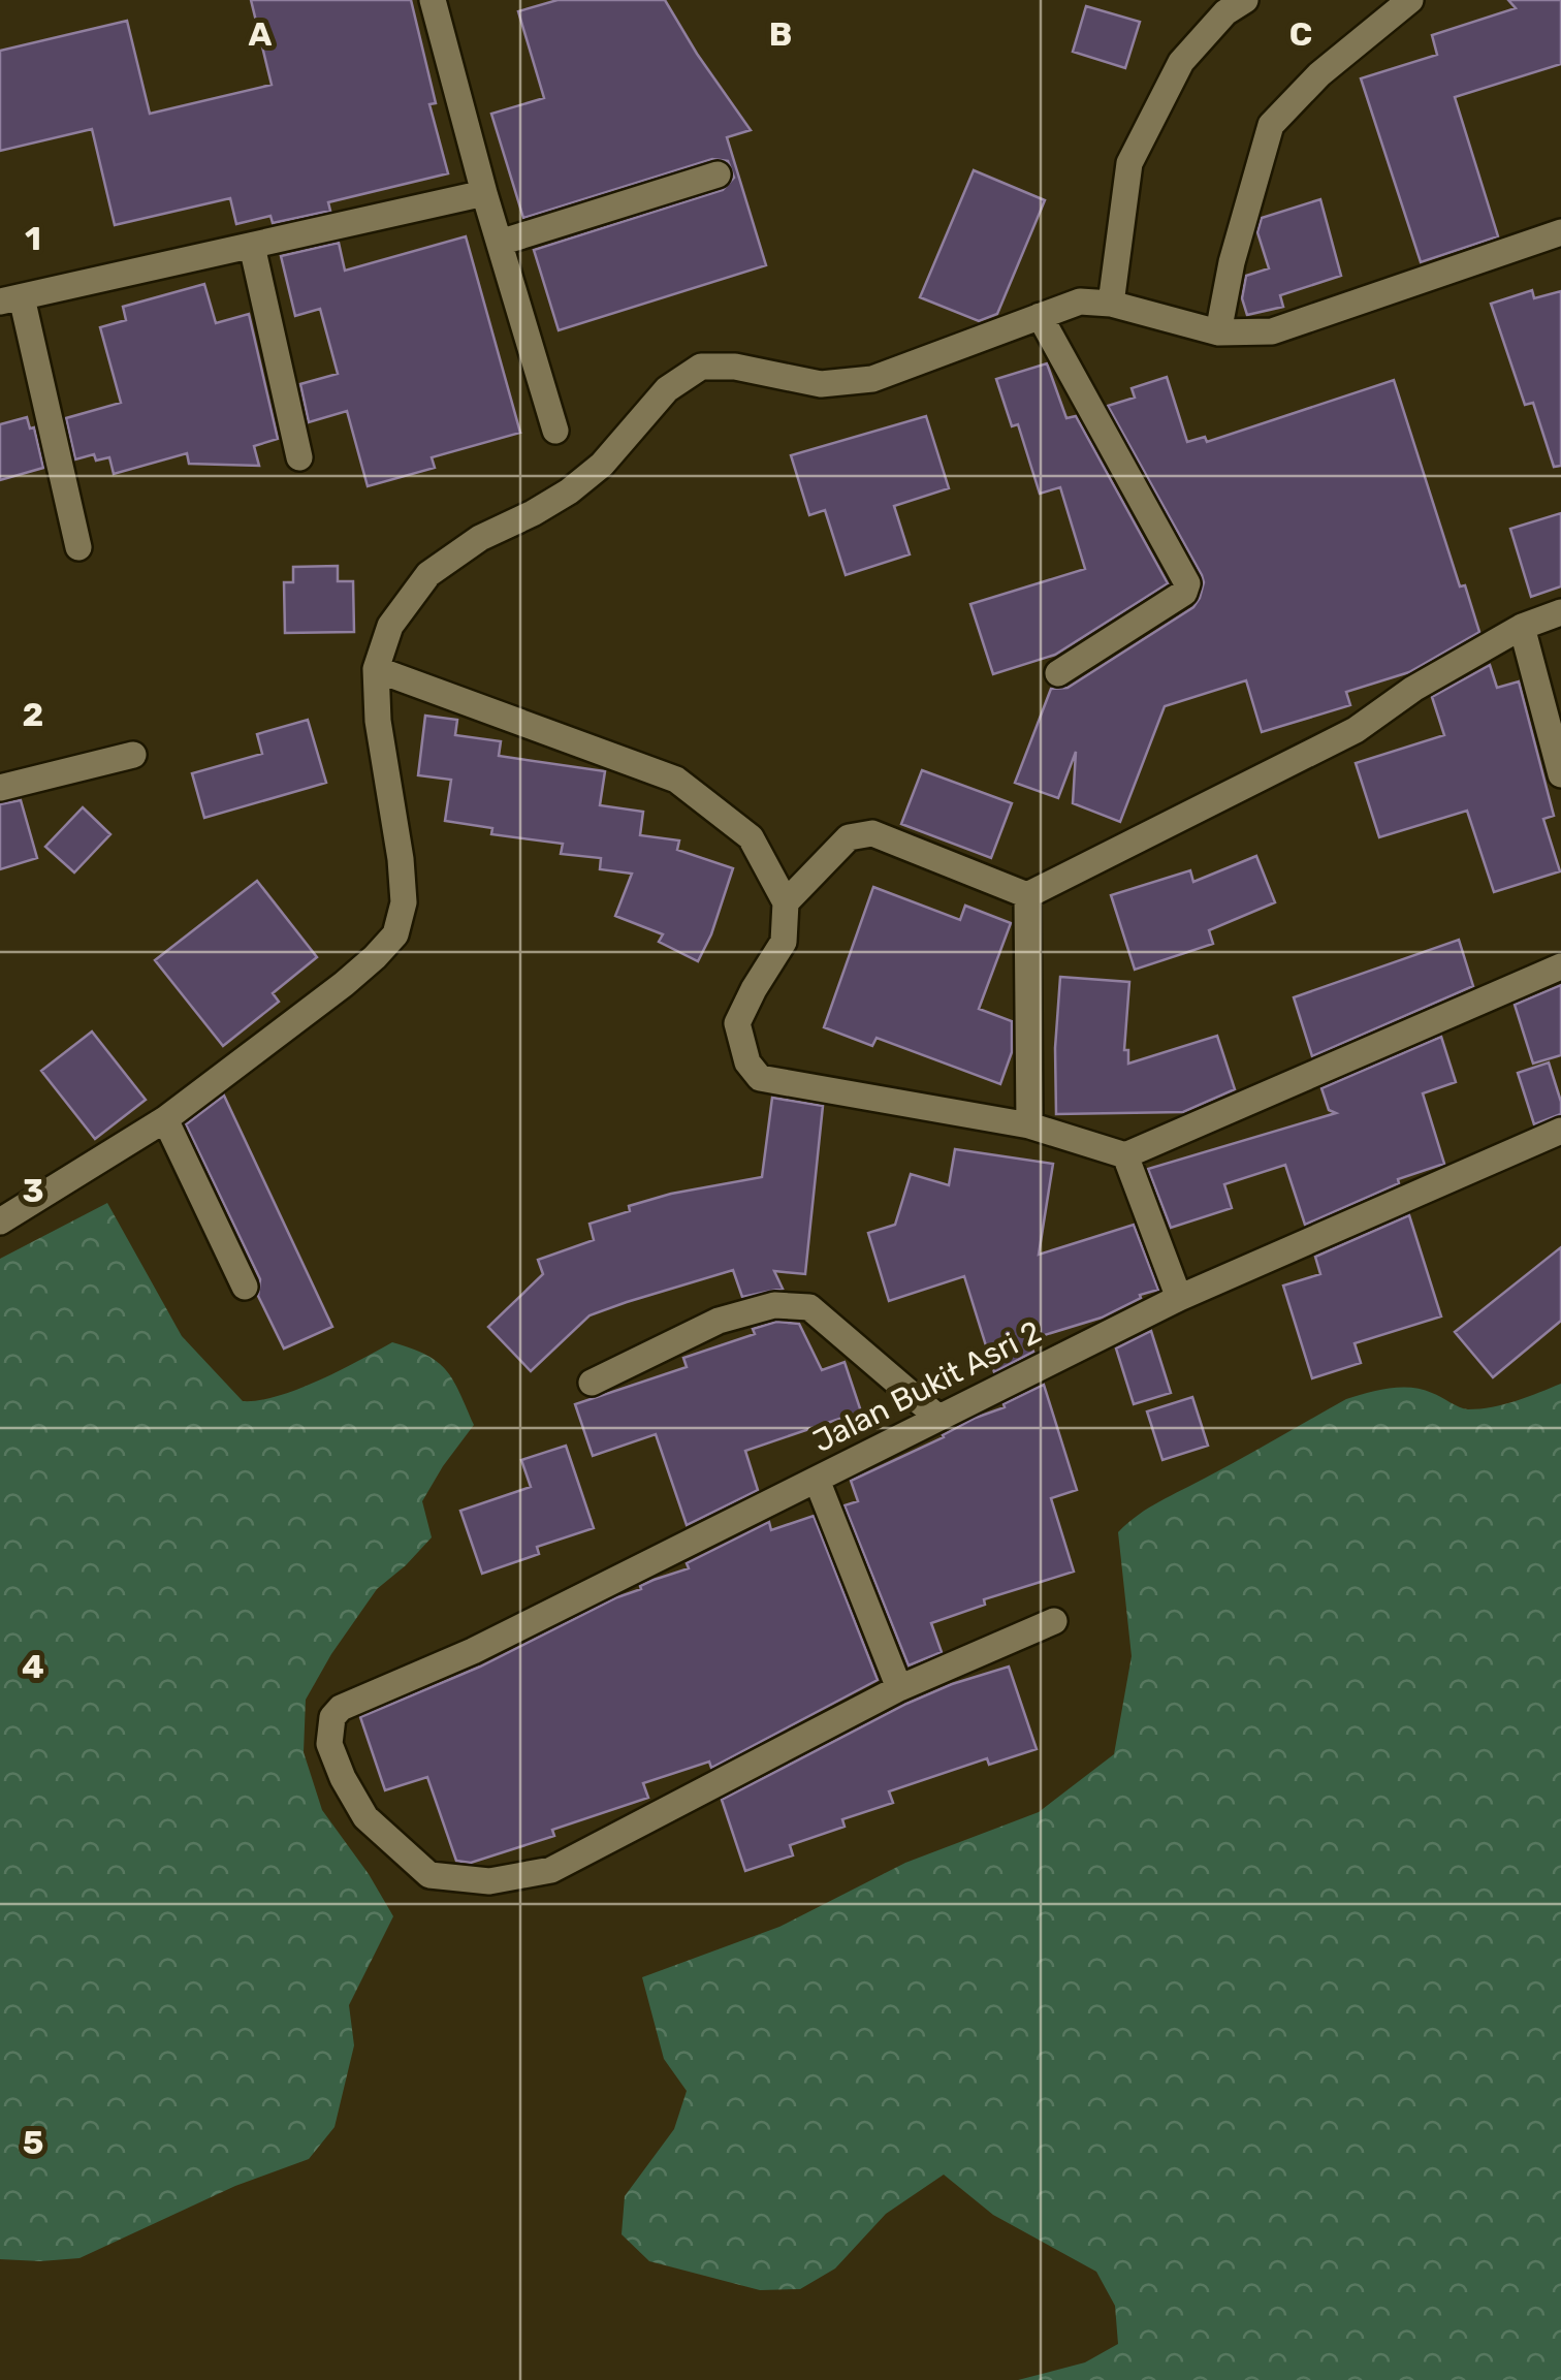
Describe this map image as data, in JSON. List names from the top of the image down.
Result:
{
  "streets": {
    "street": ["Jalan Bukit Asri 2"]
  },
  "grid": {
    "columns": ["A", "B", "C"],
    "rows": [
      "1",
      "2",
      "3",
      "4",
      "5"
    ]
  }
}
